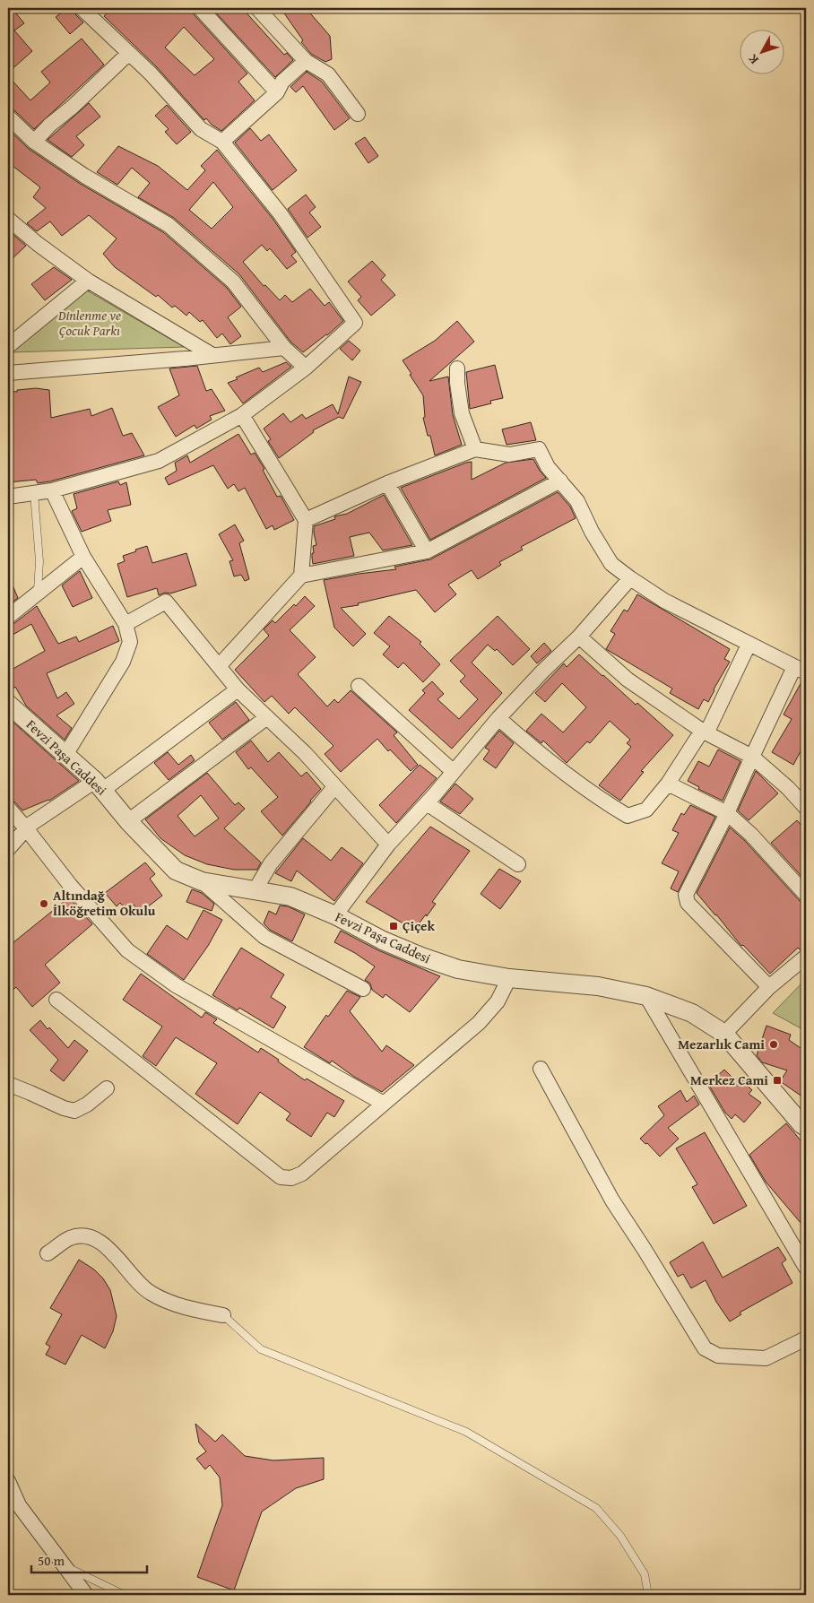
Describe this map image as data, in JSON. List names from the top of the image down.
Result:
{
  "streets": {
    "street": ["Fevzi Paşa Caddesi"]
  },
  "parks": ["Dinlenme ve Çocuk Parkı"],
  "places": {
    "other": ["Altındağ İlköğretim Okulu", "Mezarlık Cami"],
    "transit": ["Çiçek", "Merkez Cami"]
  },
  "scale_bar": "50 m",
  "north": "bottom left"
}
